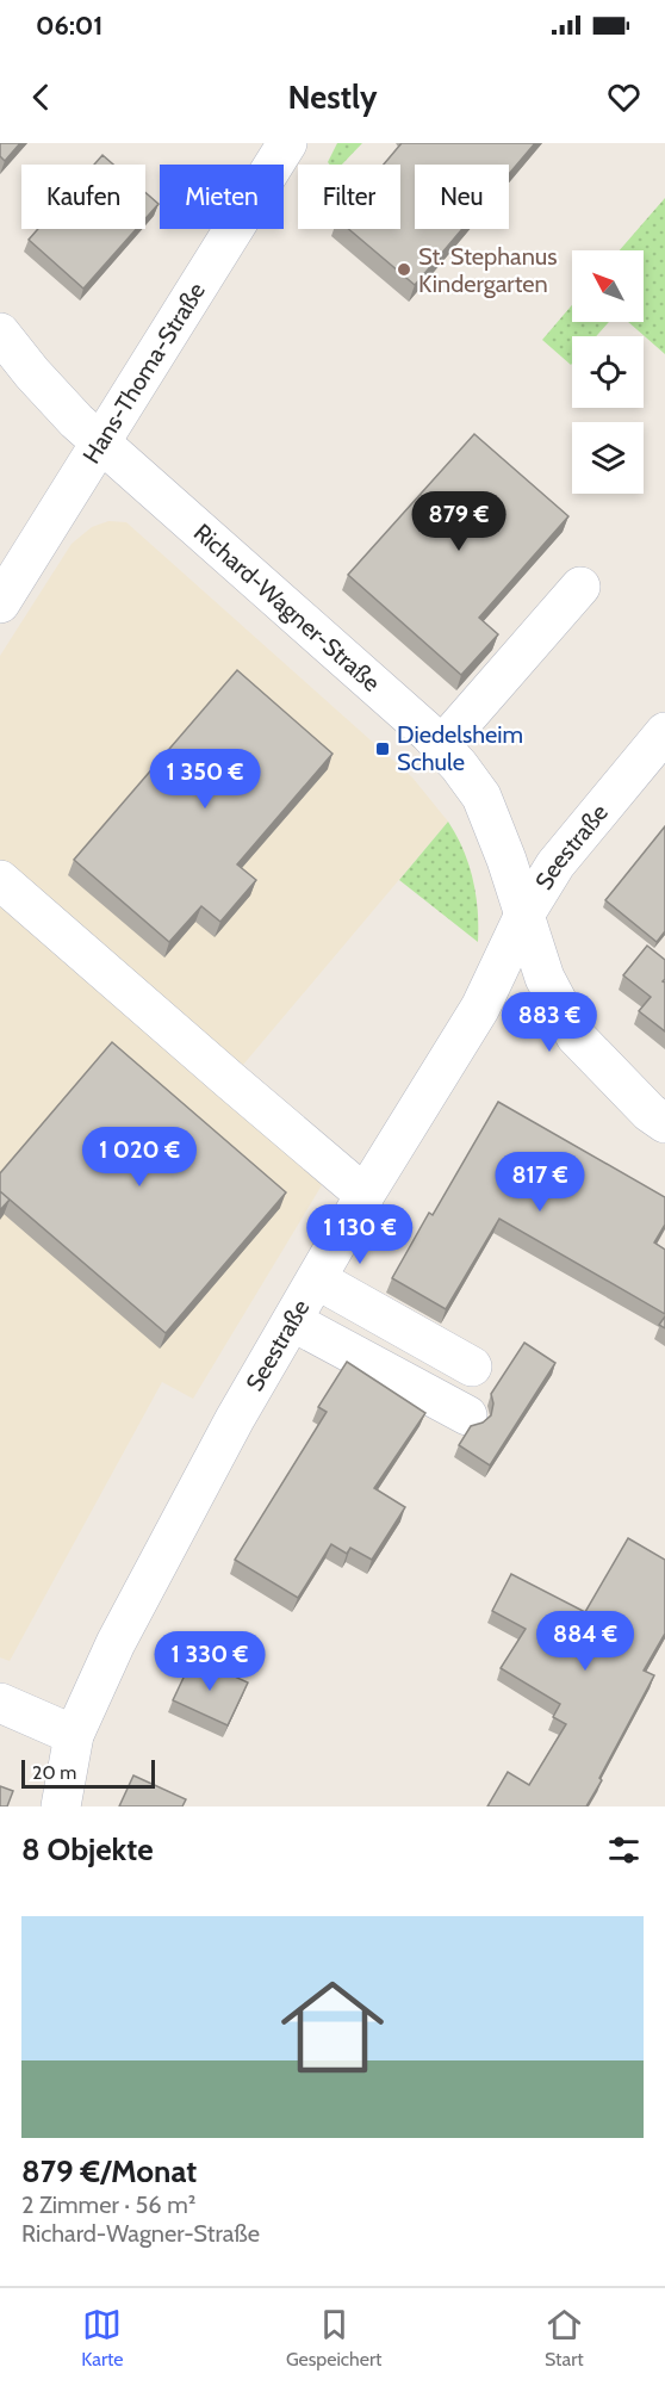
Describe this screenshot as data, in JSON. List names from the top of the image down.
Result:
{
  "streets": {
    "street": ["Hans-Thoma-Straße", "Richard-Wagner-Straße", "Seestraße"]
  },
  "crossings": [
    ["Hans-Thoma-Straße", "Richard-Wagner-Straße"],
    ["Richard-Wagner-Straße", "Seestraße"]
  ],
  "places": {
    "other": ["St. Stephanus Kindergarten"],
    "transit": ["Diedelsheim Schule"]
  },
  "scale_bar": "20 m",
  "north": "top left",
  "page": {
    "status": "06:01",
    "header": "Nestly",
    "chip": [
      "Kaufen",
      "Mieten",
      "Filter",
      "Neu"
    ],
    "price": [
      "879 €",
      "1 350 €",
      "883 €",
      "1 020 €",
      "817 €",
      "1 130 €",
      "884 €",
      "1 330 €"
    ],
    "scale": "20 m",
    "heading": "8 Objekte",
    "list": [
      {
        "name": "879 €/Monat",
        "note": "2 Zimmer · 56 m² · Richard-Wagner-Straße"
      }
    ],
    "tabs": ["Karte", "Gespeichert", "Start"]
  }
}
